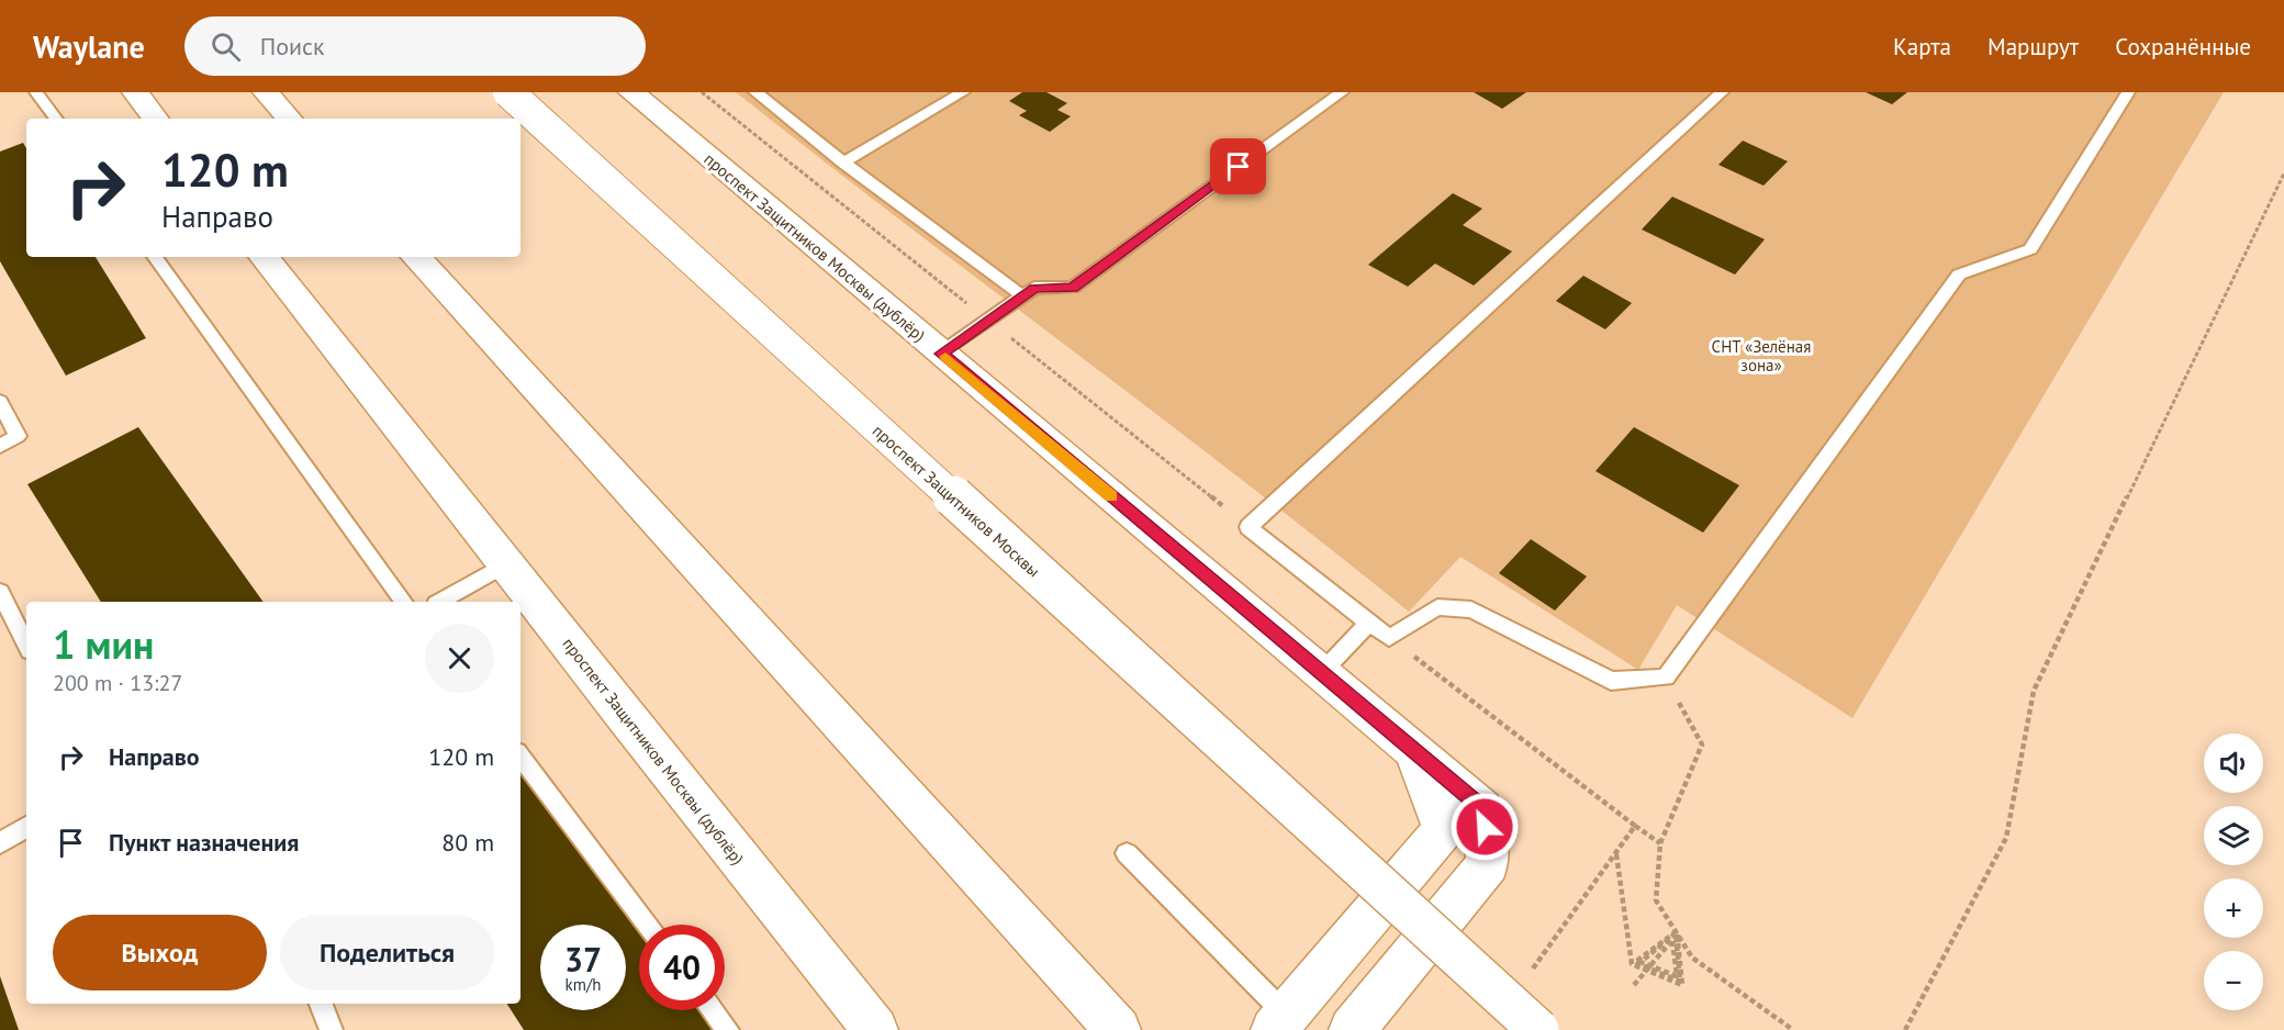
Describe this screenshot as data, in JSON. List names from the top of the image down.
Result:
{
  "streets": {
    "street": ["проспект Защитников Москвы (дублёр)", "проспект Защитников Москвы"]
  },
  "parks": ["СНТ «Зелёная зона»"],
  "page": {
    "header": "Waylane",
    "search": "Поиск",
    "nav": ["Карта", "Маршрут", "Сохранённые"],
    "turn": ["120 m", "Направо"],
    "heading": ["1 мин", "200 m · 13:27"],
    "list": [
      {
        "name": "Направо",
        "value": "120 m"
      },
      {
        "name": "Пункт назначения",
        "value": "80 m"
      }
    ],
    "map_buttons": ["+", "−"],
    "buttons": ["Выход", "Поделиться"],
    "speed": "37 km/h",
    "limit": "40"
  }
}
